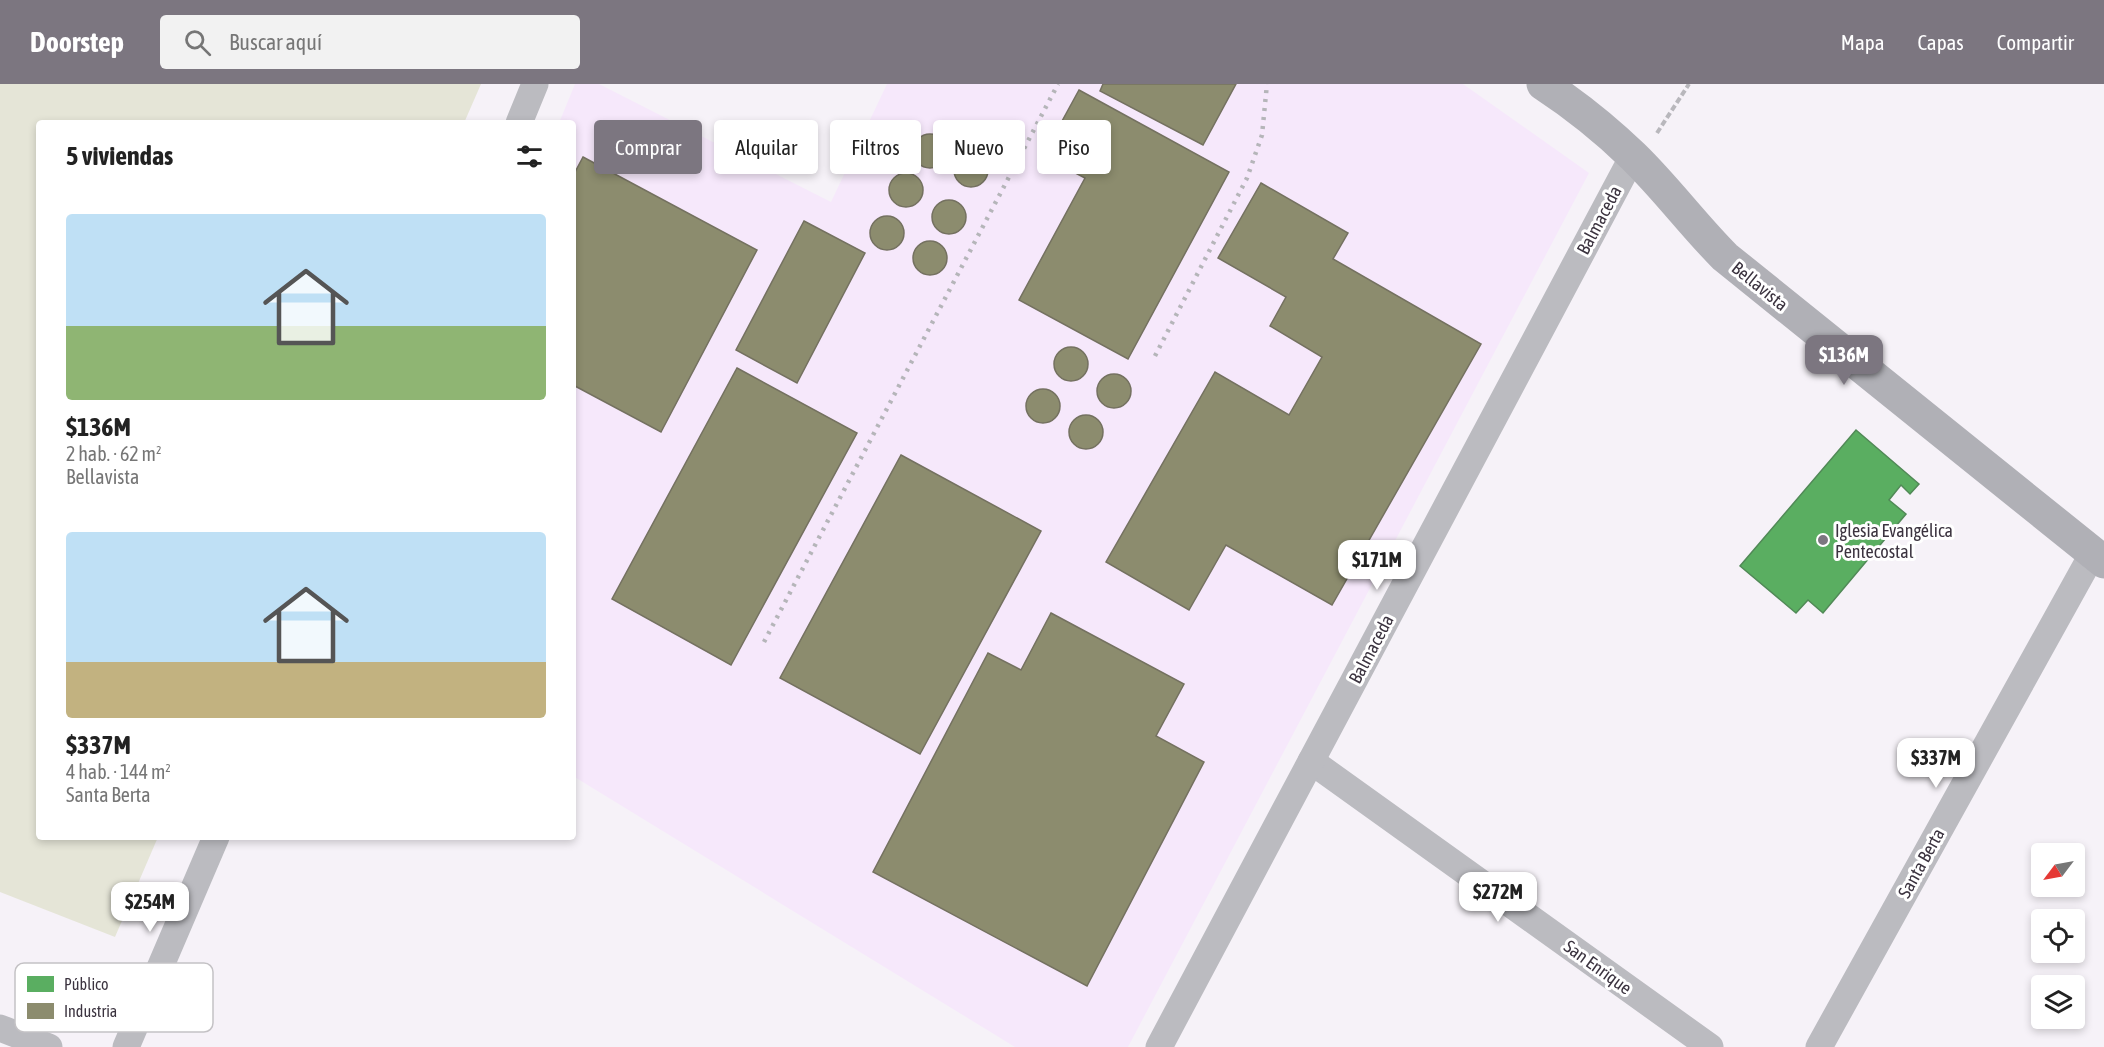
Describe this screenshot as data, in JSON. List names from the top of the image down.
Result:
{
  "streets": {
    "street": [
      "Balmaceda",
      "Bellavista",
      "Santa Berta",
      "San Enrique"
    ]
  },
  "crossings": [
    ["Balmaceda", "Bellavista"],
    ["Balmaceda", "San Enrique"],
    ["Bellavista", "Santa Berta"]
  ],
  "places": ["Iglesia Evangélica Pentecostal"],
  "legend": ["Público", "Industria"],
  "north": "bottom left",
  "page": {
    "header": "Doorstep",
    "search": "Buscar aquí",
    "nav": ["Mapa", "Capas", "Compartir"],
    "chip": [
      "Comprar",
      "Alquilar",
      "Filtros",
      "Nuevo",
      "Piso"
    ],
    "heading": "5 viviendas",
    "list": [
      {
        "name": "$136M",
        "note": "2 hab. · 62 m² · Bellavista"
      },
      {
        "name": "$337M",
        "note": "4 hab. · 144 m² · Santa Berta"
      }
    ],
    "price": [
      "$136M",
      "$171M",
      "$337M",
      "$272M",
      "$254M"
    ]
  }
}
